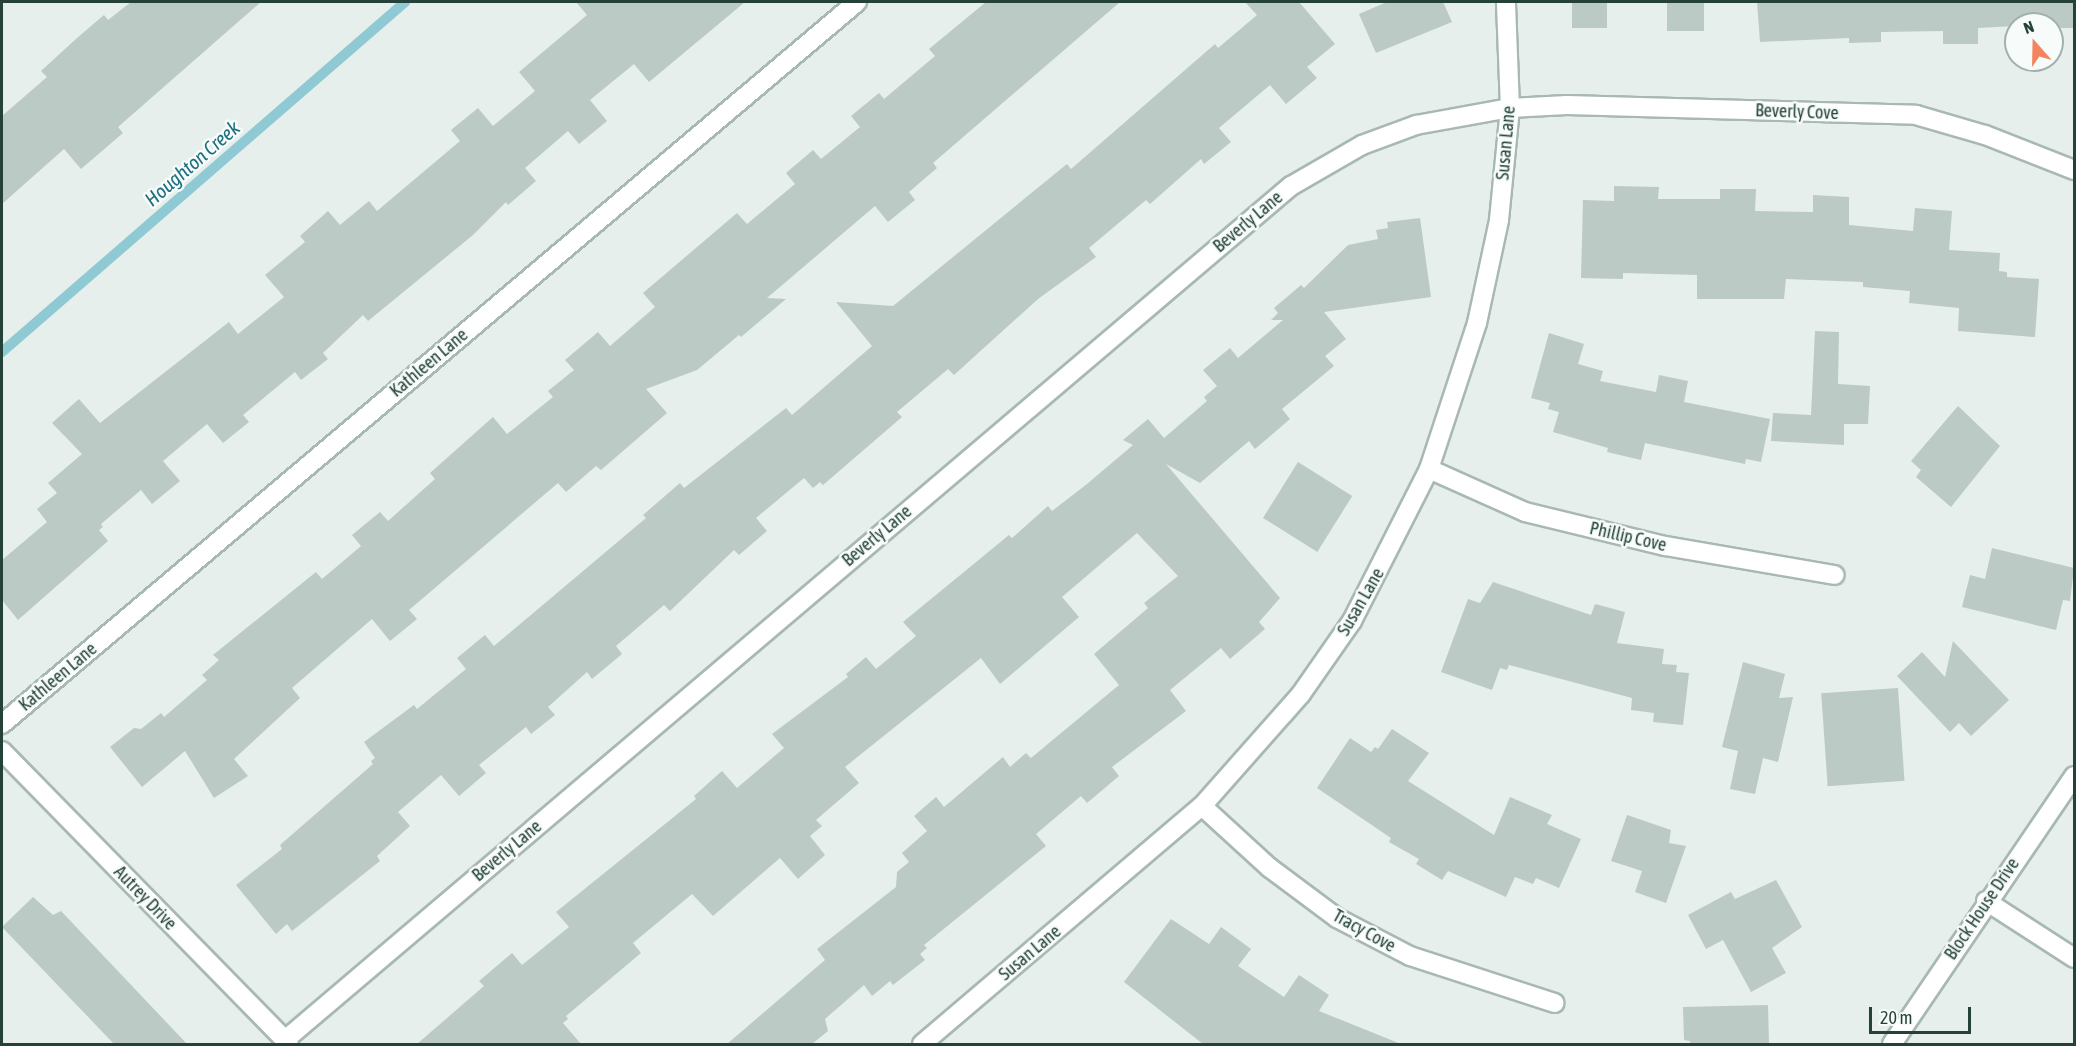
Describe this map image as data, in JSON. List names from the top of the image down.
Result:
{
  "streets": {
    "street": [
      "Beverly Cove",
      "Susan Lane",
      "Beverly Lane",
      "Kathleen Lane",
      "Phillip Cove",
      "Autrey Drive",
      "Block House Drive",
      "Tracy Cove"
    ]
  },
  "crossings": [
    ["Beverly Cove", "Susan Lane"],
    ["Beverly Cove", "Beverly Lane"],
    ["Susan Lane", "Beverly Lane"],
    ["Susan Lane", "Phillip Cove"],
    ["Susan Lane", "Tracy Cove"],
    ["Beverly Lane", "Autrey Drive"]
  ],
  "water": ["Houghton Creek"],
  "scale_bar": "20 m",
  "north": "top"
}
